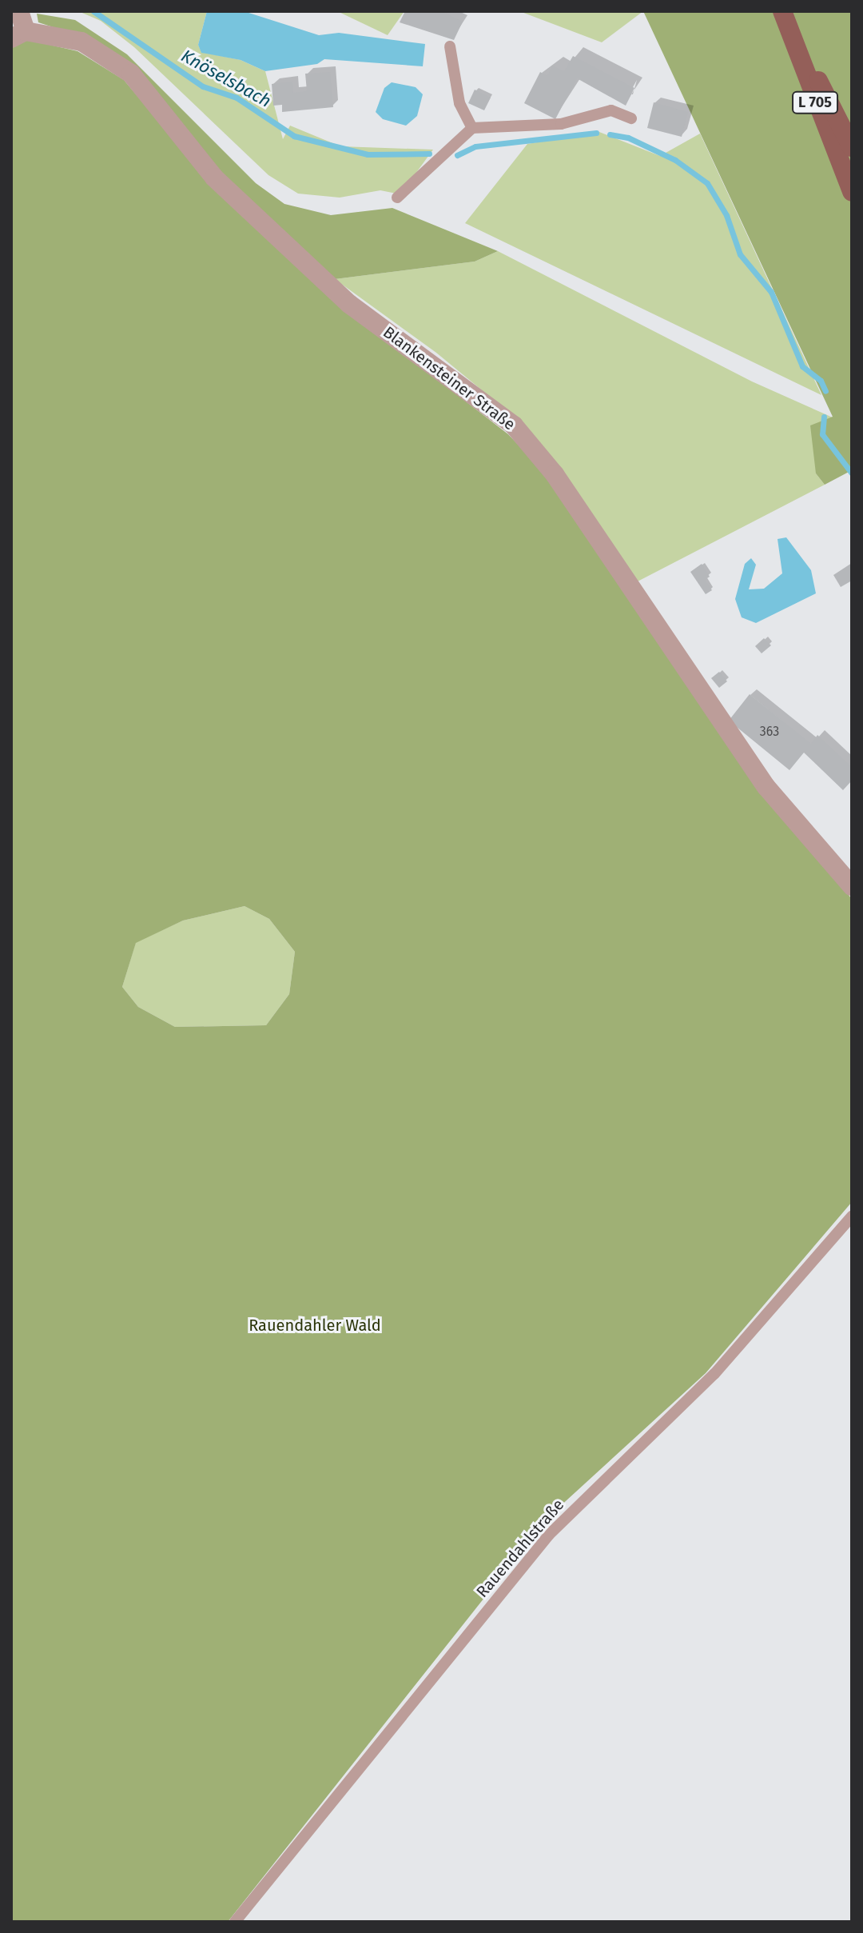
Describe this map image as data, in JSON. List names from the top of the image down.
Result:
{
  "streets": {
    "main road": ["L 705"],
    "street": ["Blankensteiner Straße"],
    "lane": ["Rauendahlstraße"]
  },
  "water": ["Knöselsbach"],
  "parks": ["Rauendahler Wald"],
  "house_numbers": ["363"]
}
